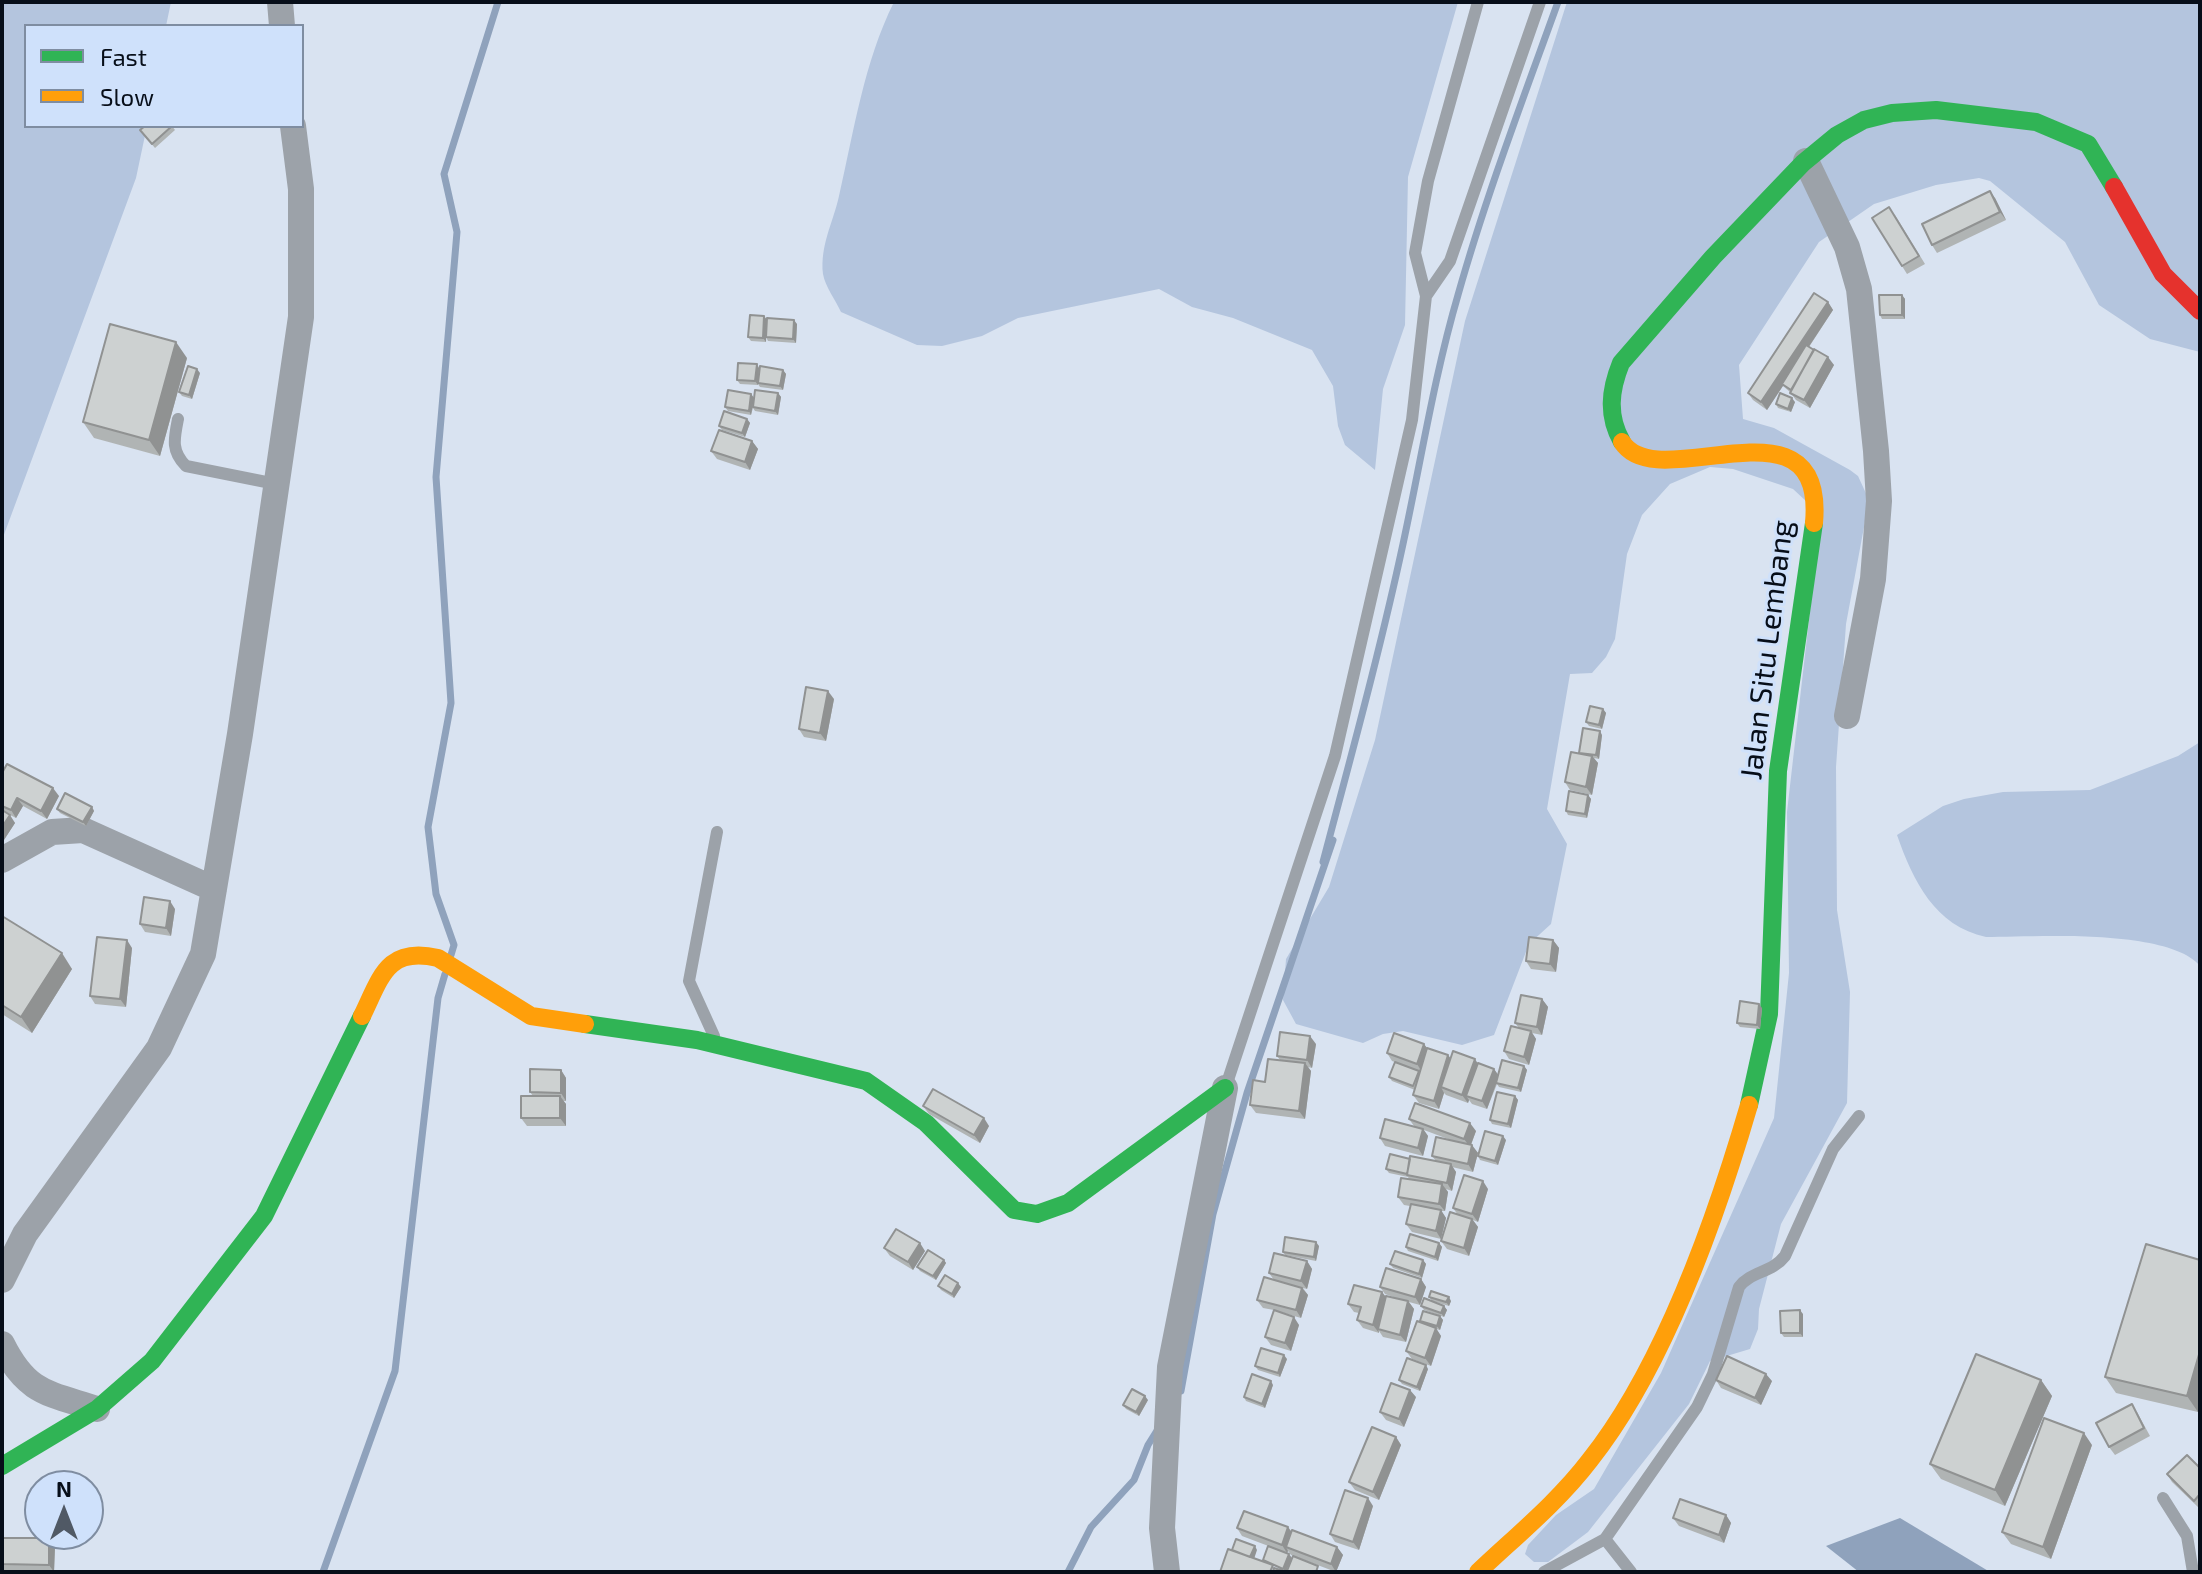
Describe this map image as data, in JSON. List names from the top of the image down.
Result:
{
  "streets": {
    "street": ["Jalan Situ Lembang"]
  },
  "legend": ["Fast", "Slow"],
  "north": "top"
}
